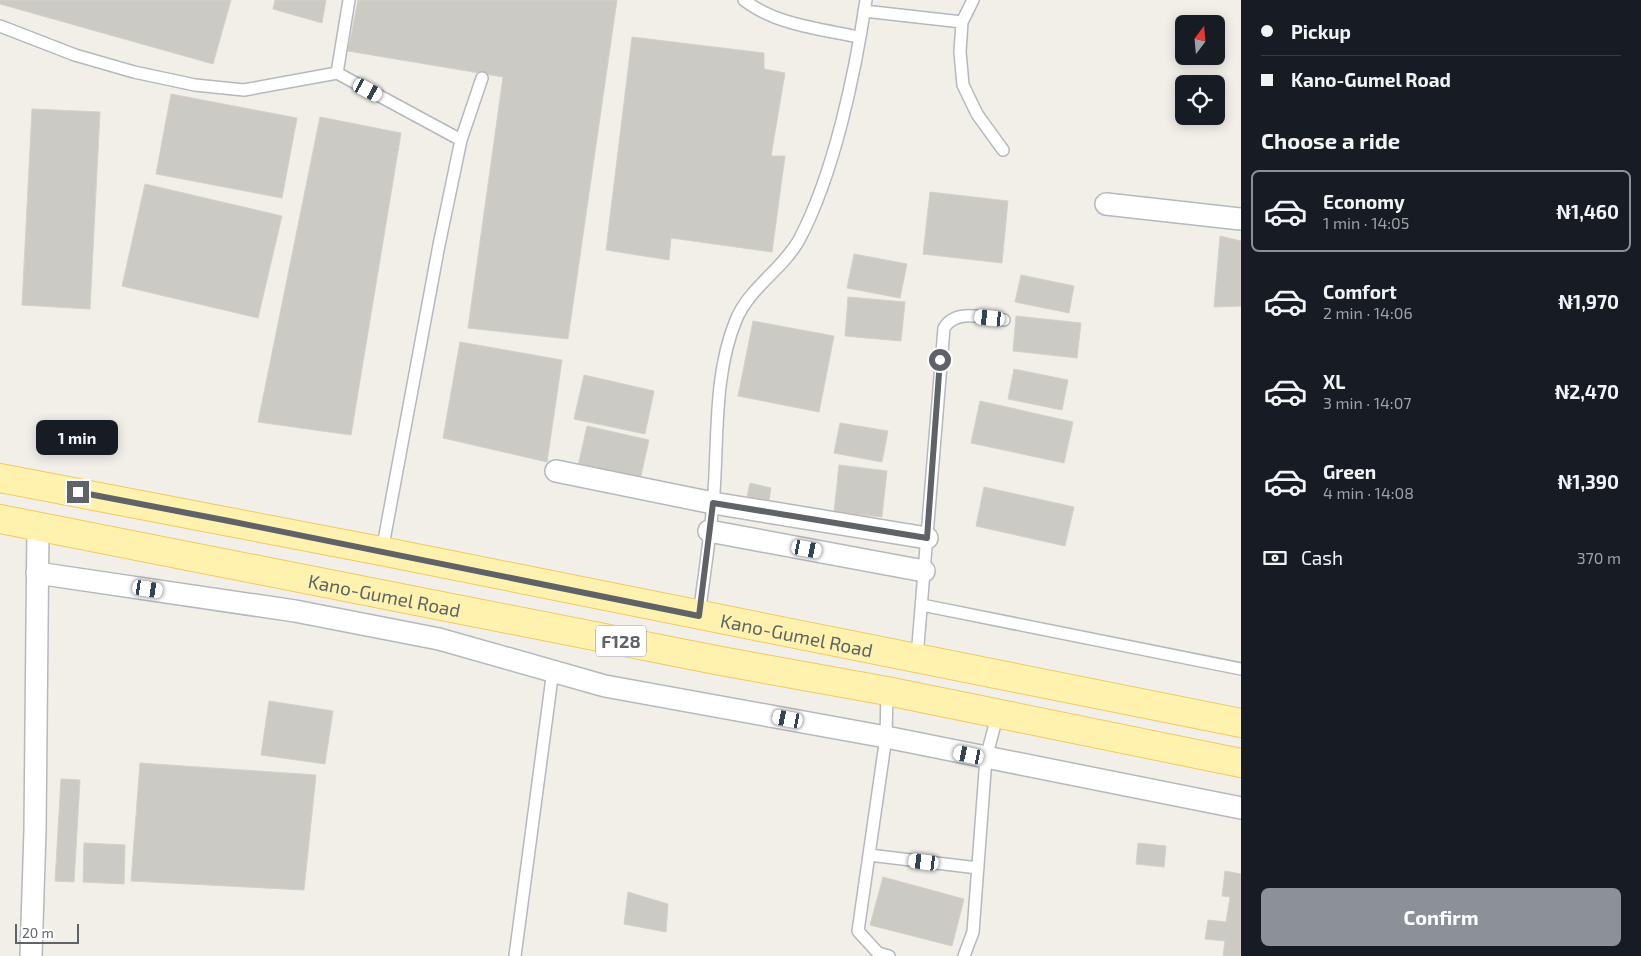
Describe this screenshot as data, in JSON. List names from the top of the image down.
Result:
{
  "streets": {
    "main road": ["Kano-Gumel Road", "F128"]
  },
  "scale_bar": "20 m",
  "north": "top",
  "page": {
    "banner": ["Pickup", "Kano-Gumel Road"],
    "heading": "Choose a ride",
    "list": [
      {
        "name": "Economy",
        "note": "1 min · 14:05",
        "value": "₦1,460"
      },
      {
        "name": "Comfort",
        "note": "2 min · 14:06",
        "value": "₦1,970"
      },
      {
        "name": "XL",
        "note": "3 min · 14:07",
        "value": "₦2,470"
      },
      {
        "name": "Green",
        "note": "4 min · 14:08",
        "value": "₦1,390"
      }
    ],
    "bubble": "1 min",
    "pay": ["Cash", "370 m"],
    "buttons": "Confirm",
    "scale": "20 m"
  }
}
